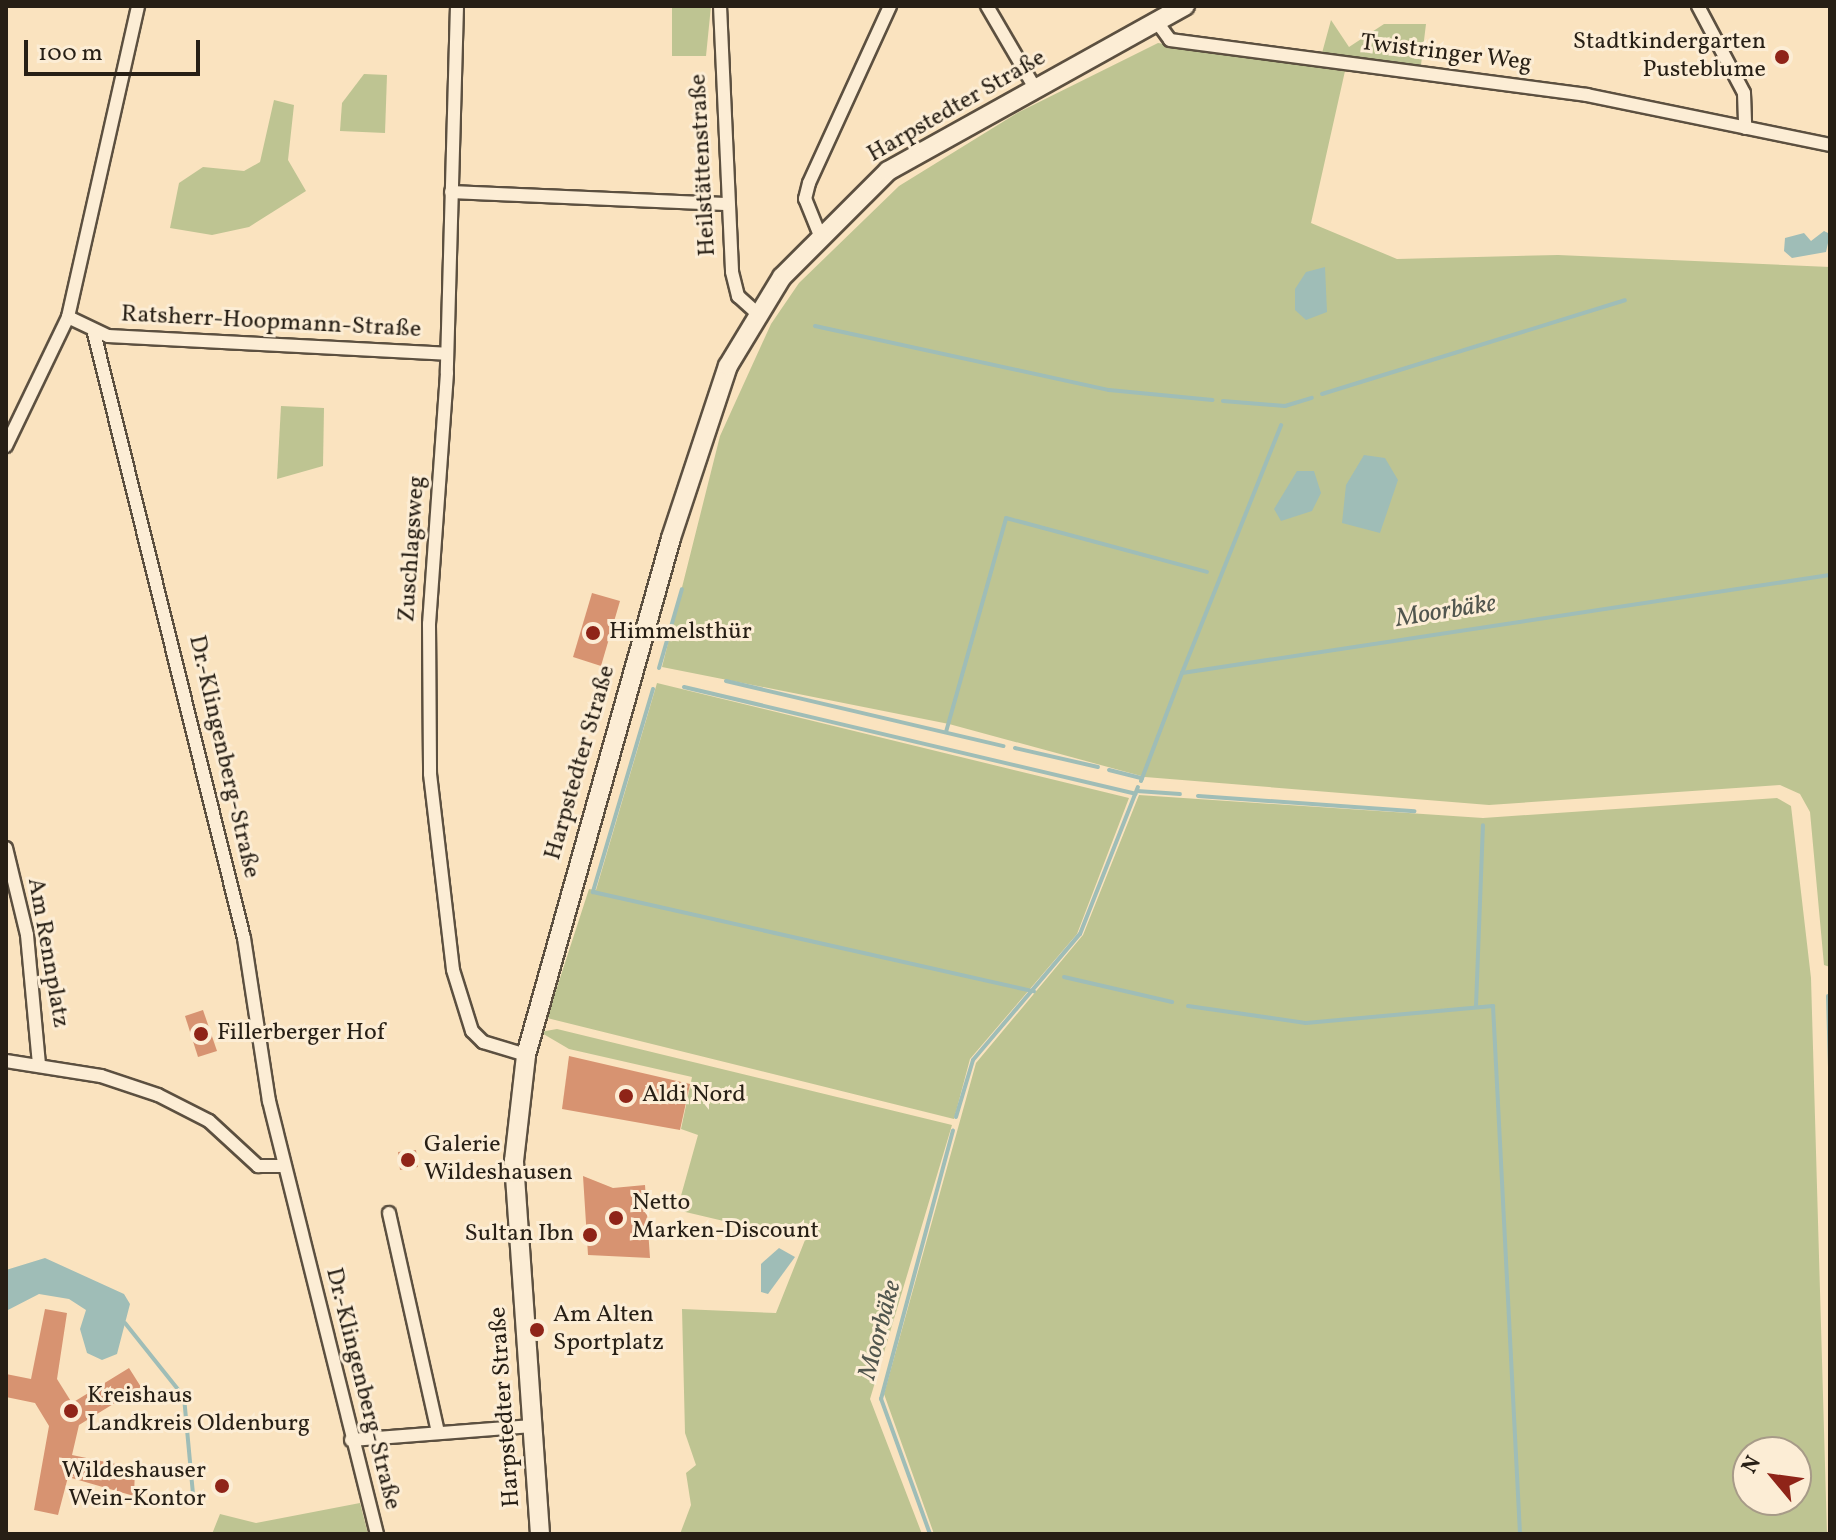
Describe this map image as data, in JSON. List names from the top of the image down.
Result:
{
  "streets": {
    "main road": ["Harpstedter Straße"],
    "street": [
      "Twistringer Weg",
      "Heilstättenstraße",
      "Ratsherr-Hoopmann-Straße",
      "Zuschlagsweg",
      "Dr.-Klingenberg-Straße",
      "Am Rennplatz"
    ]
  },
  "crossings": [
    ["Twistringer Weg", "Harpstedter Straße"],
    ["Harpstedter Straße", "Heilstättenstraße"],
    ["Harpstedter Straße", "Zuschlagsweg"],
    ["Ratsherr-Hoopmann-Straße", "Zuschlagsweg"],
    ["Ratsherr-Hoopmann-Straße", "Dr.-Klingenberg-Straße"]
  ],
  "water": ["Moorbäke"],
  "places": [
    "Stadtkindergarten Pusteblume",
    "Himmelsthür",
    "Fillerberger Hof",
    "Aldi Nord",
    "Galerie Wildeshausen",
    "Netto Marken-Discount",
    "Sultan Ibn",
    "Am Alten Sportplatz",
    "Kreishaus Landkreis Oldenburg",
    "Wildeshauser Wein-Kontor"
  ],
  "scale_bar": "100 m",
  "north": "top left"
}
